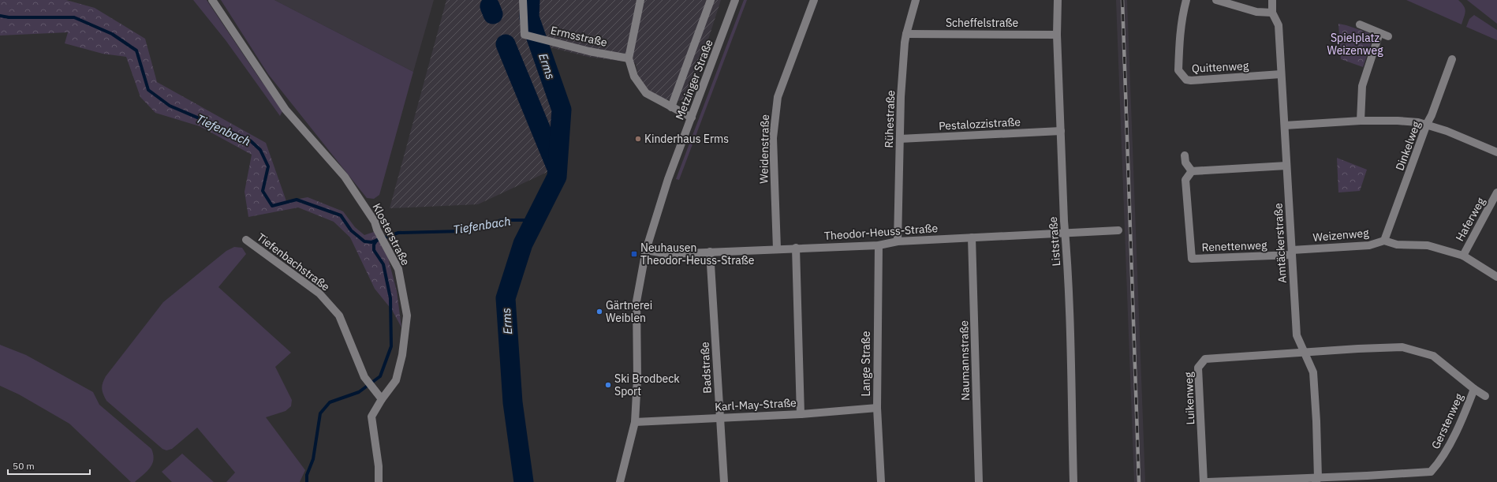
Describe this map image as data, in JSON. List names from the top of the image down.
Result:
{
  "streets": {
    "street": [
      "Scheffelstraße",
      "Ermsstraße",
      "Quittenweg",
      "Metzinger Straße",
      "Rühestraße",
      "Pestalozzistraße",
      "Dinkelweg",
      "Weidenstraße",
      "Haferweg",
      "Theodor-Heuss-Straße",
      "Klosterstraße",
      "Weizenweg",
      "Liststraße",
      "Amtäckerstraße",
      "Renettenweg",
      "Tiefenbachstraße",
      "Naumannstraße",
      "Lange Straße",
      "Badstraße",
      "Luikenweg",
      "Karl-May-Straße",
      "Gerstenweg"
    ]
  },
  "crossings": [
    ["Scheffelstraße", "Rühestraße"],
    ["Scheffelstraße", "Liststraße"],
    ["Quittenweg", "Amtäckerstraße"],
    ["Metzinger Straße", "Theodor-Heuss-Straße"],
    ["Metzinger Straße", "Karl-May-Straße"],
    ["Rühestraße", "Pestalozzistraße"],
    ["Rühestraße", "Theodor-Heuss-Straße"],
    ["Pestalozzistraße", "Liststraße"],
    ["Dinkelweg", "Weizenweg"],
    ["Weidenstraße", "Theodor-Heuss-Straße"],
    ["Haferweg", "Weizenweg"],
    ["Theodor-Heuss-Straße", "Liststraße"],
    ["Theodor-Heuss-Straße", "Naumannstraße"],
    ["Theodor-Heuss-Straße", "Lange Straße"],
    ["Theodor-Heuss-Straße", "Badstraße"],
    ["Klosterstraße", "Tiefenbachstraße"],
    ["Weizenweg", "Amtäckerstraße"],
    ["Weizenweg", "Renettenweg"],
    ["Amtäckerstraße", "Renettenweg"],
    ["Amtäckerstraße", "Luikenweg"],
    ["Amtäckerstraße", "Gerstenweg"],
    ["Lange Straße", "Karl-May-Straße"],
    ["Badstraße", "Karl-May-Straße"],
    ["Luikenweg", "Gerstenweg"]
  ],
  "water": ["Erms", "Tiefenbach"],
  "parks": ["Spielplatz Weizenweg"],
  "places": {
    "other": ["Kinderhaus Erms", "Gärtnerei Weiblen", "Ski Brodbeck Sport"],
    "transit": ["Neuhausen Theodor-Heuss-Straße"]
  },
  "scale_bar": "50 m"
}
